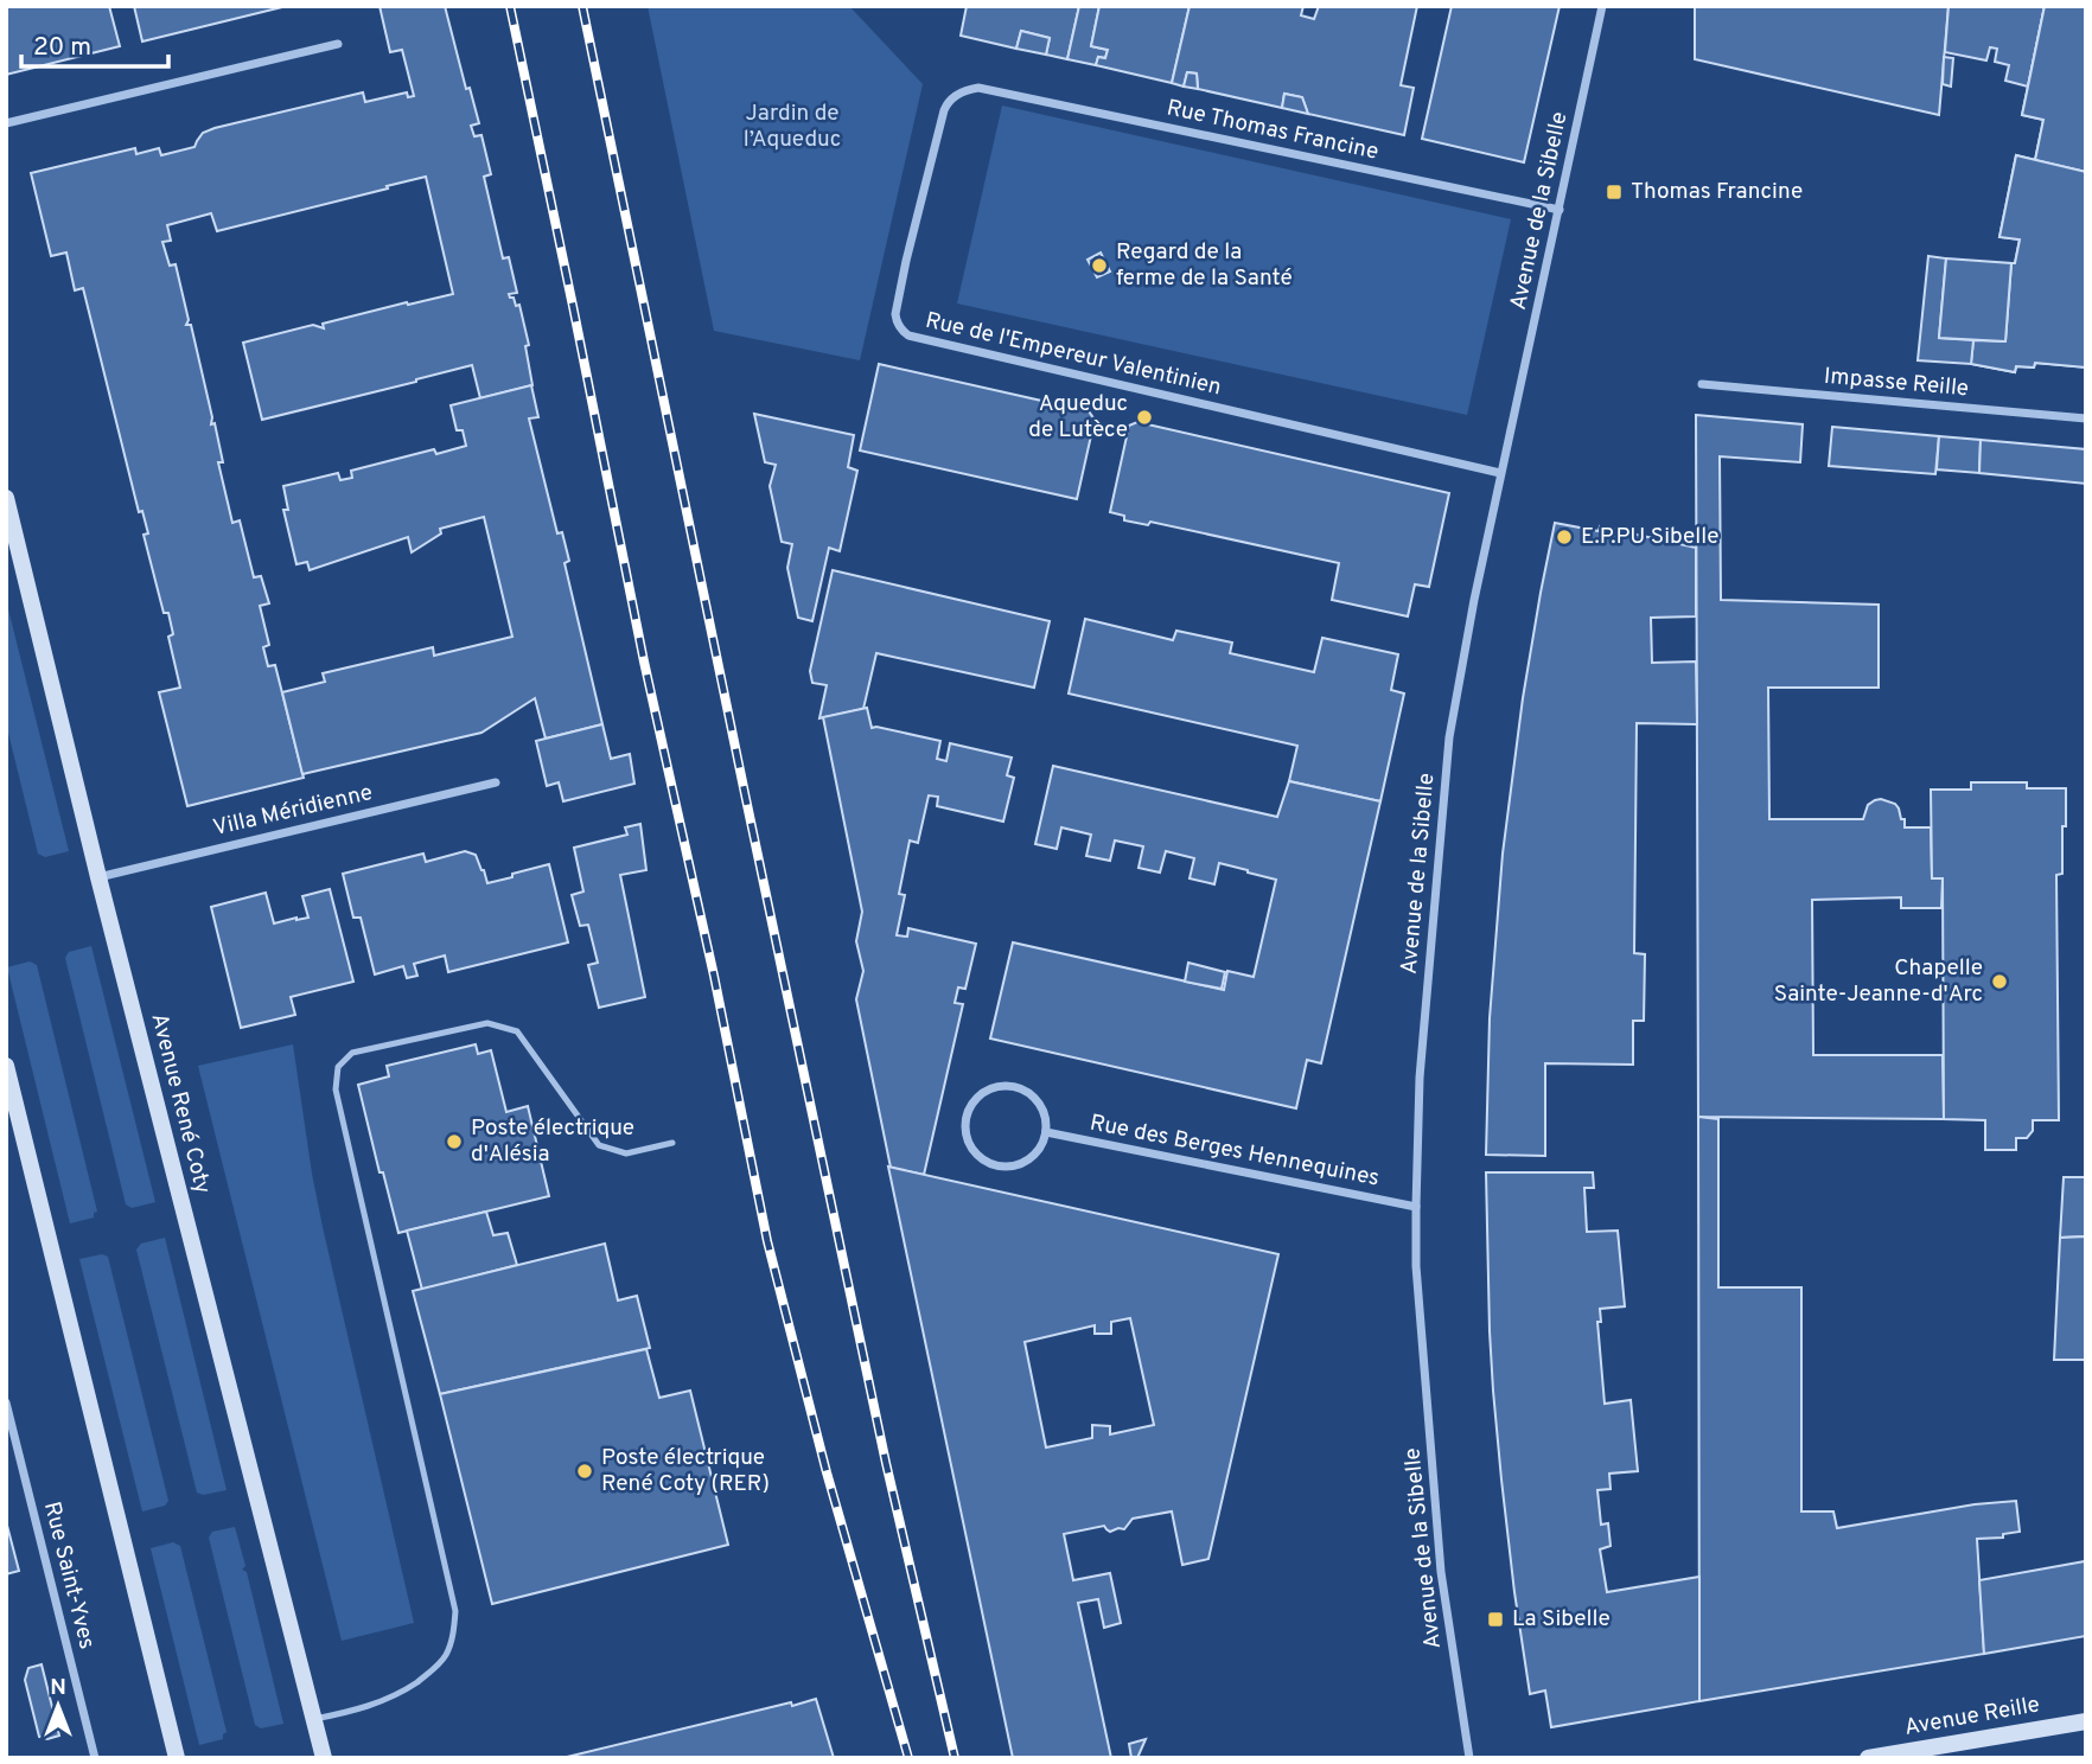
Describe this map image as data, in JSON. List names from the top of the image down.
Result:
{
  "streets": {
    "street": [
      "Rue Thomas Francine",
      "Avenue de la Sibelle",
      "Rue de l'Empereur Valentinien",
      "Impasse Reille",
      "Villa Méridienne",
      "Avenue René Coty",
      "Rue des Berges Hennequines",
      "Rue Saint-Yves",
      "Avenue Reille"
    ]
  },
  "crossings": [
    ["Rue Thomas Francine", "Avenue de la Sibelle"],
    ["Rue Thomas Francine", "Rue de l'Empereur Valentinien"],
    ["Avenue de la Sibelle", "Rue de l'Empereur Valentinien"],
    ["Avenue de la Sibelle", "Rue des Berges Hennequines"],
    ["Villa Méridienne", "Avenue René Coty"]
  ],
  "parks": ["Jardin de l’Aqueduc"],
  "places": {
    "transit": ["Thomas Francine", "La Sibelle"],
    "other": [
      "Regard de la ferme de la Santé",
      "Aqueduc de Lutèce",
      "E.P.PU Sibelle",
      "Chapelle Sainte-Jeanne-d'Arc",
      "Poste électrique d'Alésia",
      "Poste électrique René Coty (RER)"
    ]
  },
  "scale_bar": "20 m",
  "north": "top"
}
